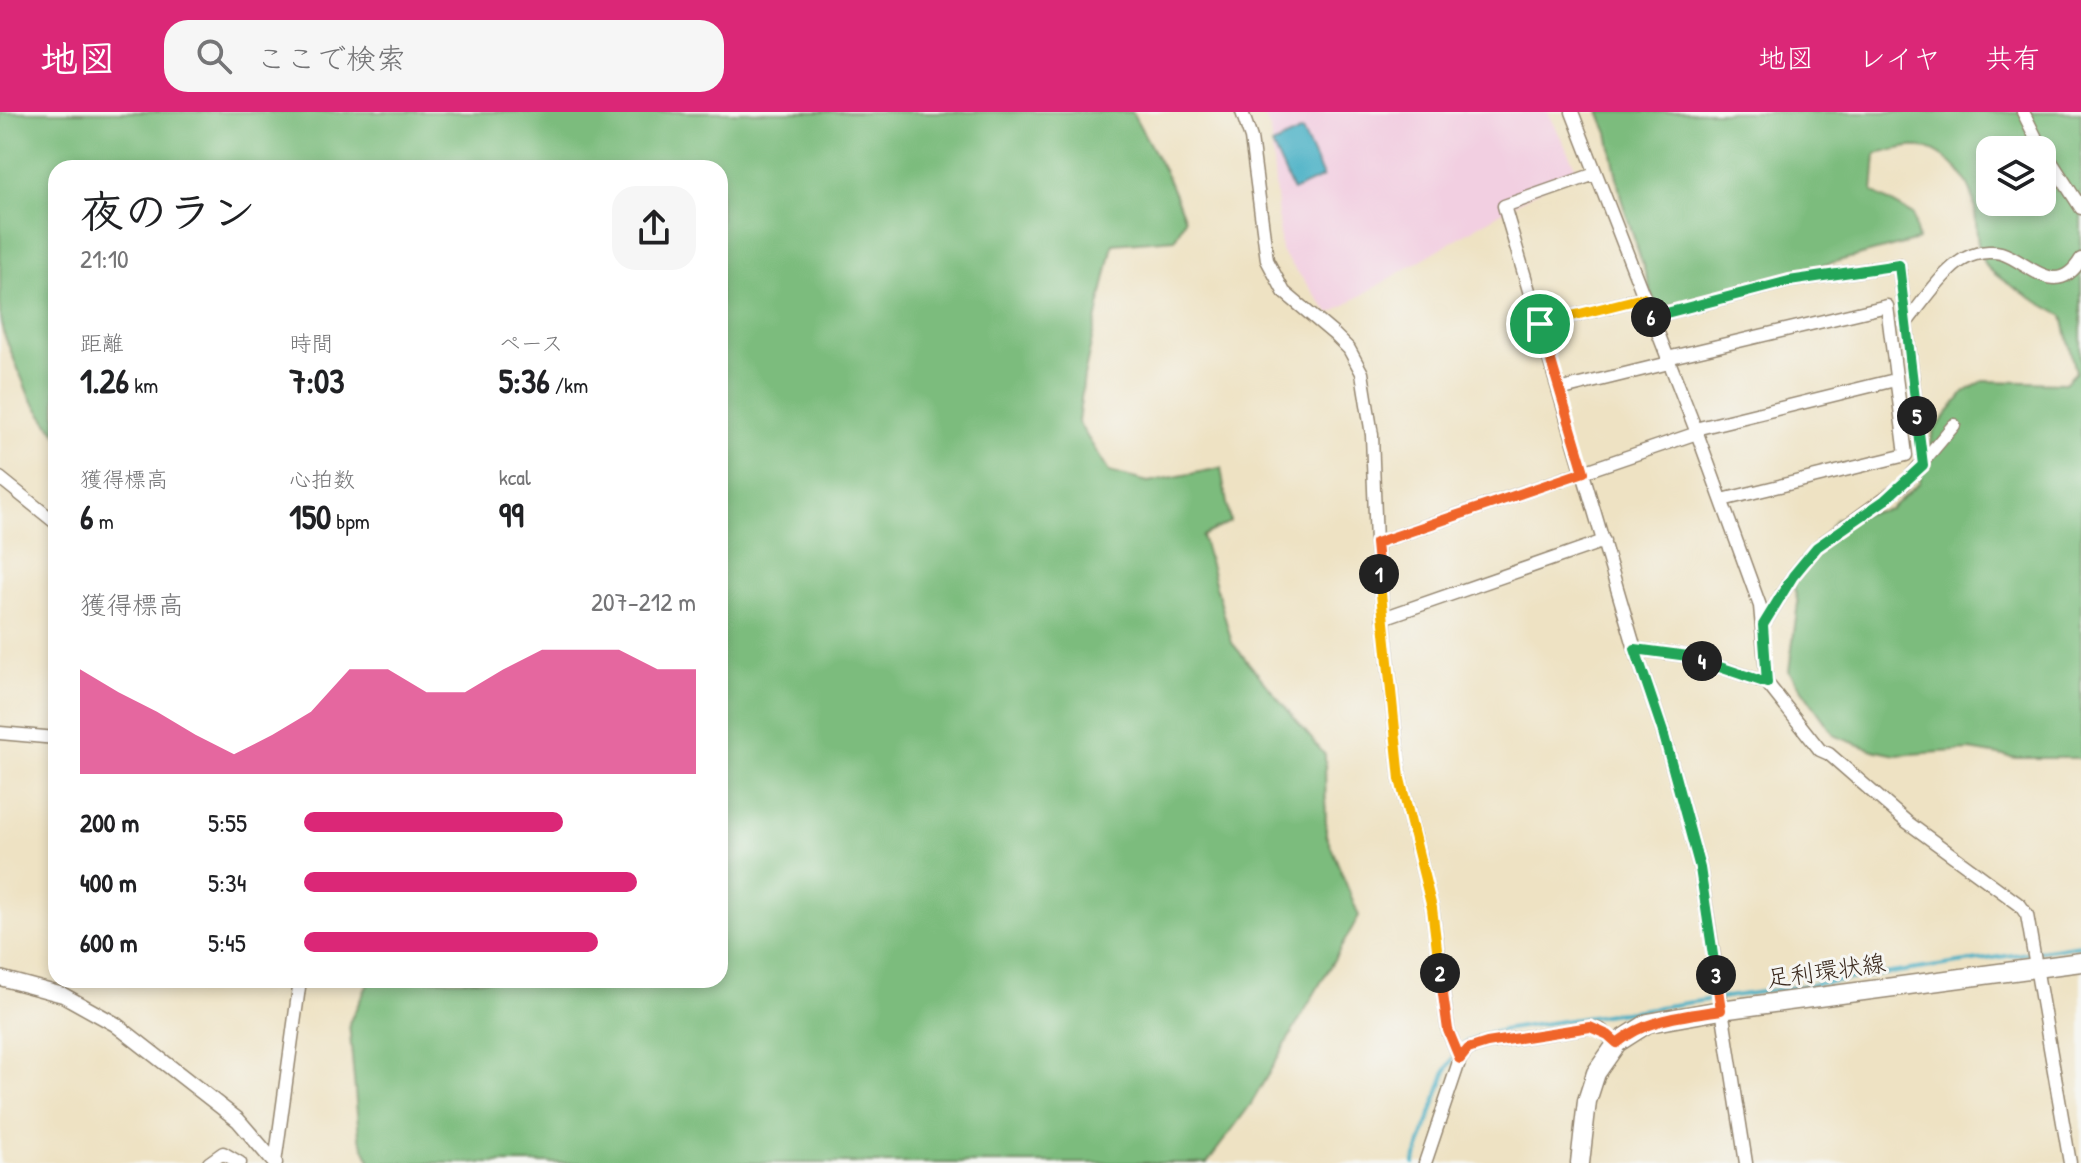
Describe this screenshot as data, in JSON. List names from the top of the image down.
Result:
{
  "streets": {
    "main road": ["足利環状線"]
  },
  "page": {
    "header": "地図",
    "search": "ここで検索",
    "nav": ["地図", "レイヤ", "共有"],
    "heading": ["夜のラン", "21:10"],
    "stats": [
      ["距離", "1.26 km"],
      ["時間", "7:03"],
      ["ペース", "5:36 /km"],
      ["獲得標高", "6 m"],
      ["心拍数", "150 bpm"],
      ["kcal", "99"]
    ],
    "pins": [
      "6",
      "5",
      "1",
      "4",
      "2",
      "3"
    ],
    "chart": ["獲得標高", "207–212 m"],
    "list": [
      {
        "name": "200 m",
        "note": "5:55"
      },
      {
        "name": "400 m",
        "note": "5:34"
      },
      {
        "name": "600 m",
        "note": "5:45"
      }
    ]
  }
}
